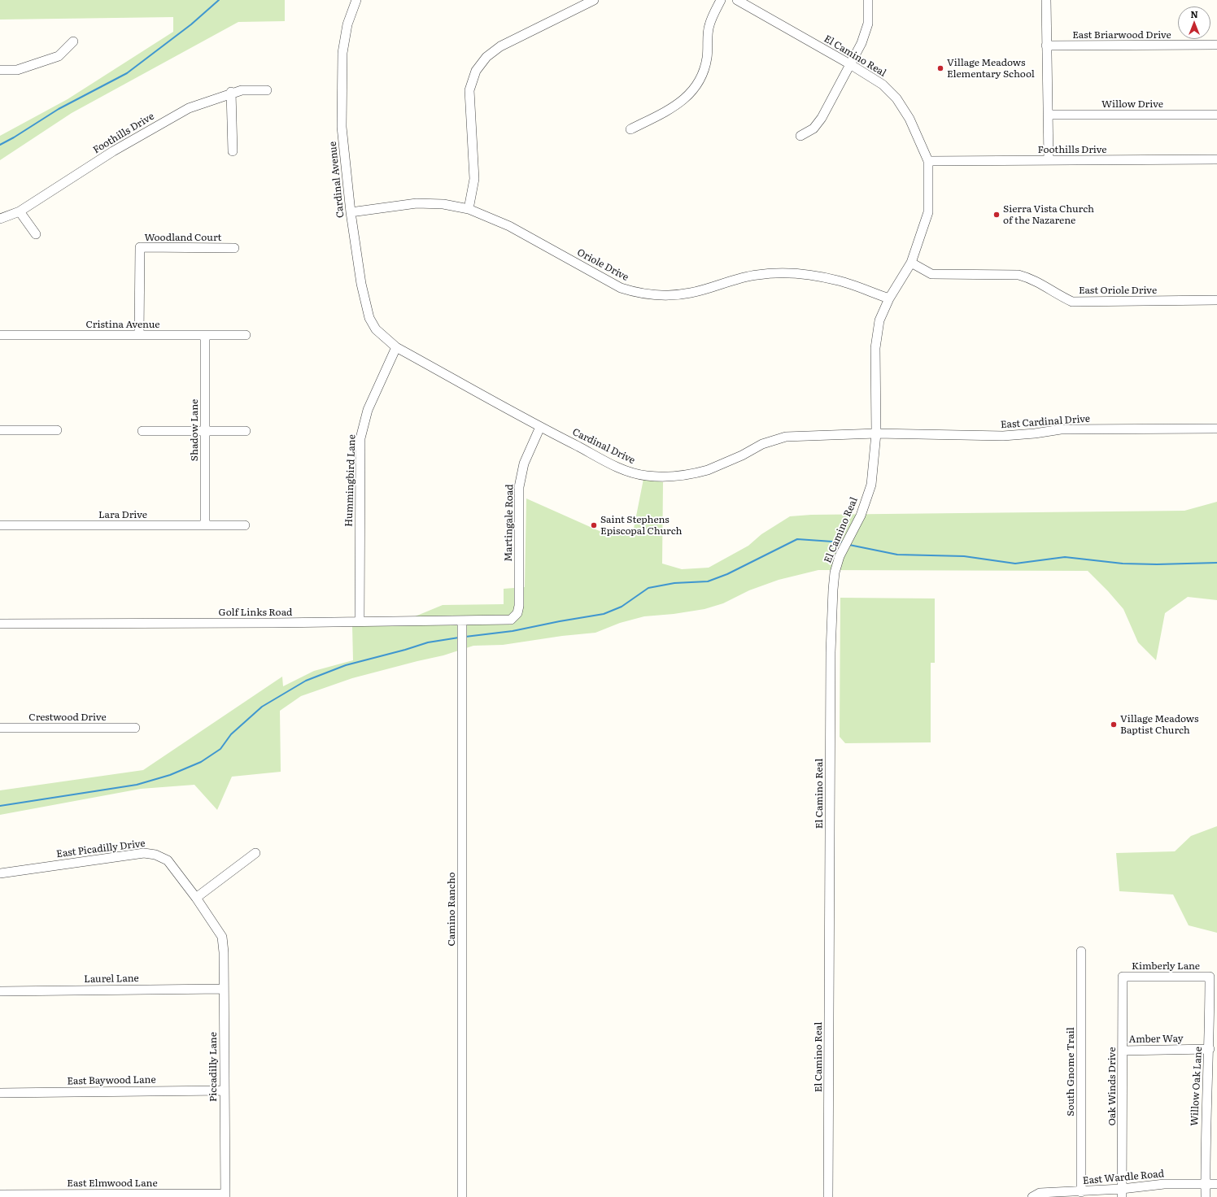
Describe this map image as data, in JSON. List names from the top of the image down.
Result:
{
  "streets": {
    "street": [
      "East Briarwood Drive",
      "El Camino Real",
      "Willow Drive",
      "Foothills Drive",
      "Cardinal Avenue",
      "Woodland Court",
      "Oriole Drive",
      "East Oriole Drive",
      "Cristina Avenue",
      "East Cardinal Drive",
      "Shadow Lane",
      "Cardinal Drive",
      "Hummingbird Lane",
      "Lara Drive",
      "Martingale Road",
      "Golf Links Road",
      "Crestwood Drive",
      "East Picadilly Drive",
      "Camino Rancho",
      "Kimberly Lane",
      "Laurel Lane",
      "Amber Way",
      "Piccadilly Lane",
      "South Gnome Trail",
      "East Baywood Lane",
      "Oak Winds Drive",
      "Willow Oak Lane",
      "East Wardle Road",
      "East Elmwood Lane"
    ]
  },
  "crossings": [
    ["El Camino Real", "Foothills Drive"],
    ["El Camino Real", "Oriole Drive"],
    ["El Camino Real", "East Oriole Drive"],
    ["El Camino Real", "East Cardinal Drive"],
    ["El Camino Real", "Cardinal Drive"],
    ["Cardinal Avenue", "Oriole Drive"],
    ["Cardinal Avenue", "Cardinal Drive"],
    ["Cardinal Avenue", "Hummingbird Lane"],
    ["Woodland Court", "Cristina Avenue"],
    ["Cristina Avenue", "Shadow Lane"],
    ["East Cardinal Drive", "Cardinal Drive"],
    ["Shadow Lane", "Lara Drive"],
    ["Cardinal Drive", "Hummingbird Lane"],
    ["Cardinal Drive", "Martingale Road"],
    ["Hummingbird Lane", "Golf Links Road"],
    ["Martingale Road", "Golf Links Road"],
    ["Golf Links Road", "Camino Rancho"],
    ["East Picadilly Drive", "Piccadilly Lane"],
    ["Kimberly Lane", "Oak Winds Drive"],
    ["Kimberly Lane", "Willow Oak Lane"],
    ["Laurel Lane", "Piccadilly Lane"],
    ["Amber Way", "Oak Winds Drive"],
    ["Amber Way", "Willow Oak Lane"],
    ["Piccadilly Lane", "East Baywood Lane"],
    ["Piccadilly Lane", "East Elmwood Lane"],
    ["South Gnome Trail", "East Wardle Road"],
    ["Oak Winds Drive", "East Wardle Road"],
    ["Willow Oak Lane", "East Wardle Road"]
  ],
  "places": [
    "Village Meadows Elementary School",
    "Sierra Vista Church of the Nazarene",
    "Saint Stephens Episcopal Church",
    "Village Meadows Baptist Church"
  ],
  "north": "top"
}
